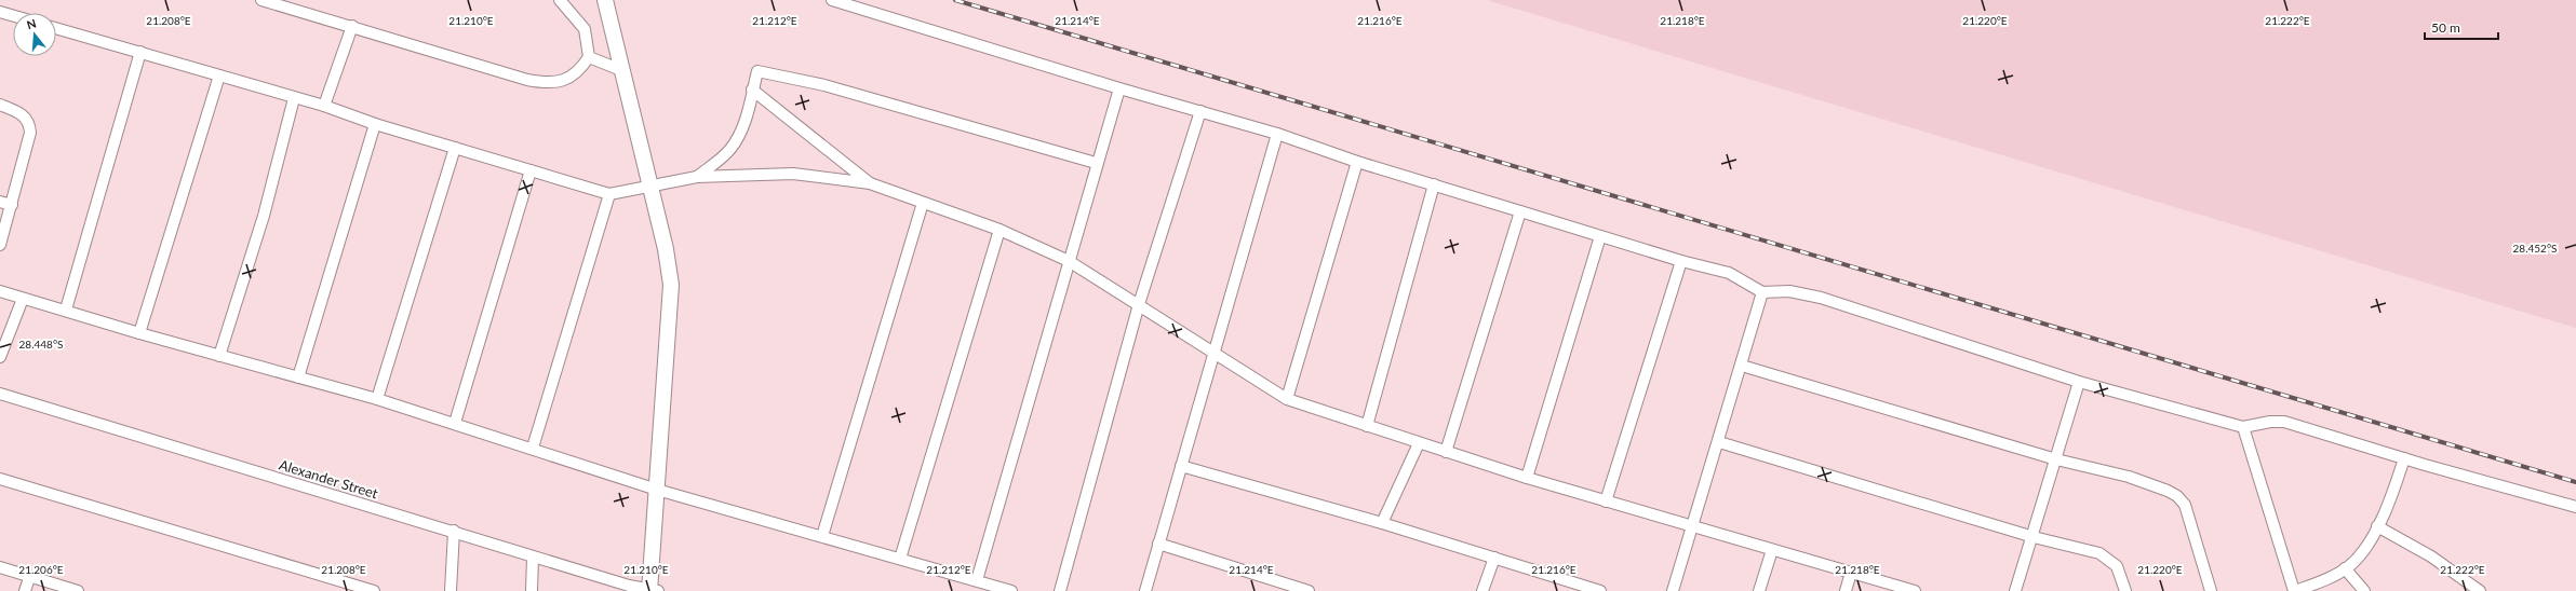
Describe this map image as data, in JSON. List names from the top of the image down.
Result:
{
  "streets": {
    "street": ["Alexander Street"]
  },
  "scale_bar": "50 m",
  "north": "top",
  "coordinates": [
    "21.208°E",
    "21.210°E",
    "21.212°E",
    "21.214°E",
    "21.216°E",
    "21.218°E",
    "21.220°E",
    "21.222°E",
    "28.452°S",
    "28.448°S",
    "21.206°E"
  ]
}
